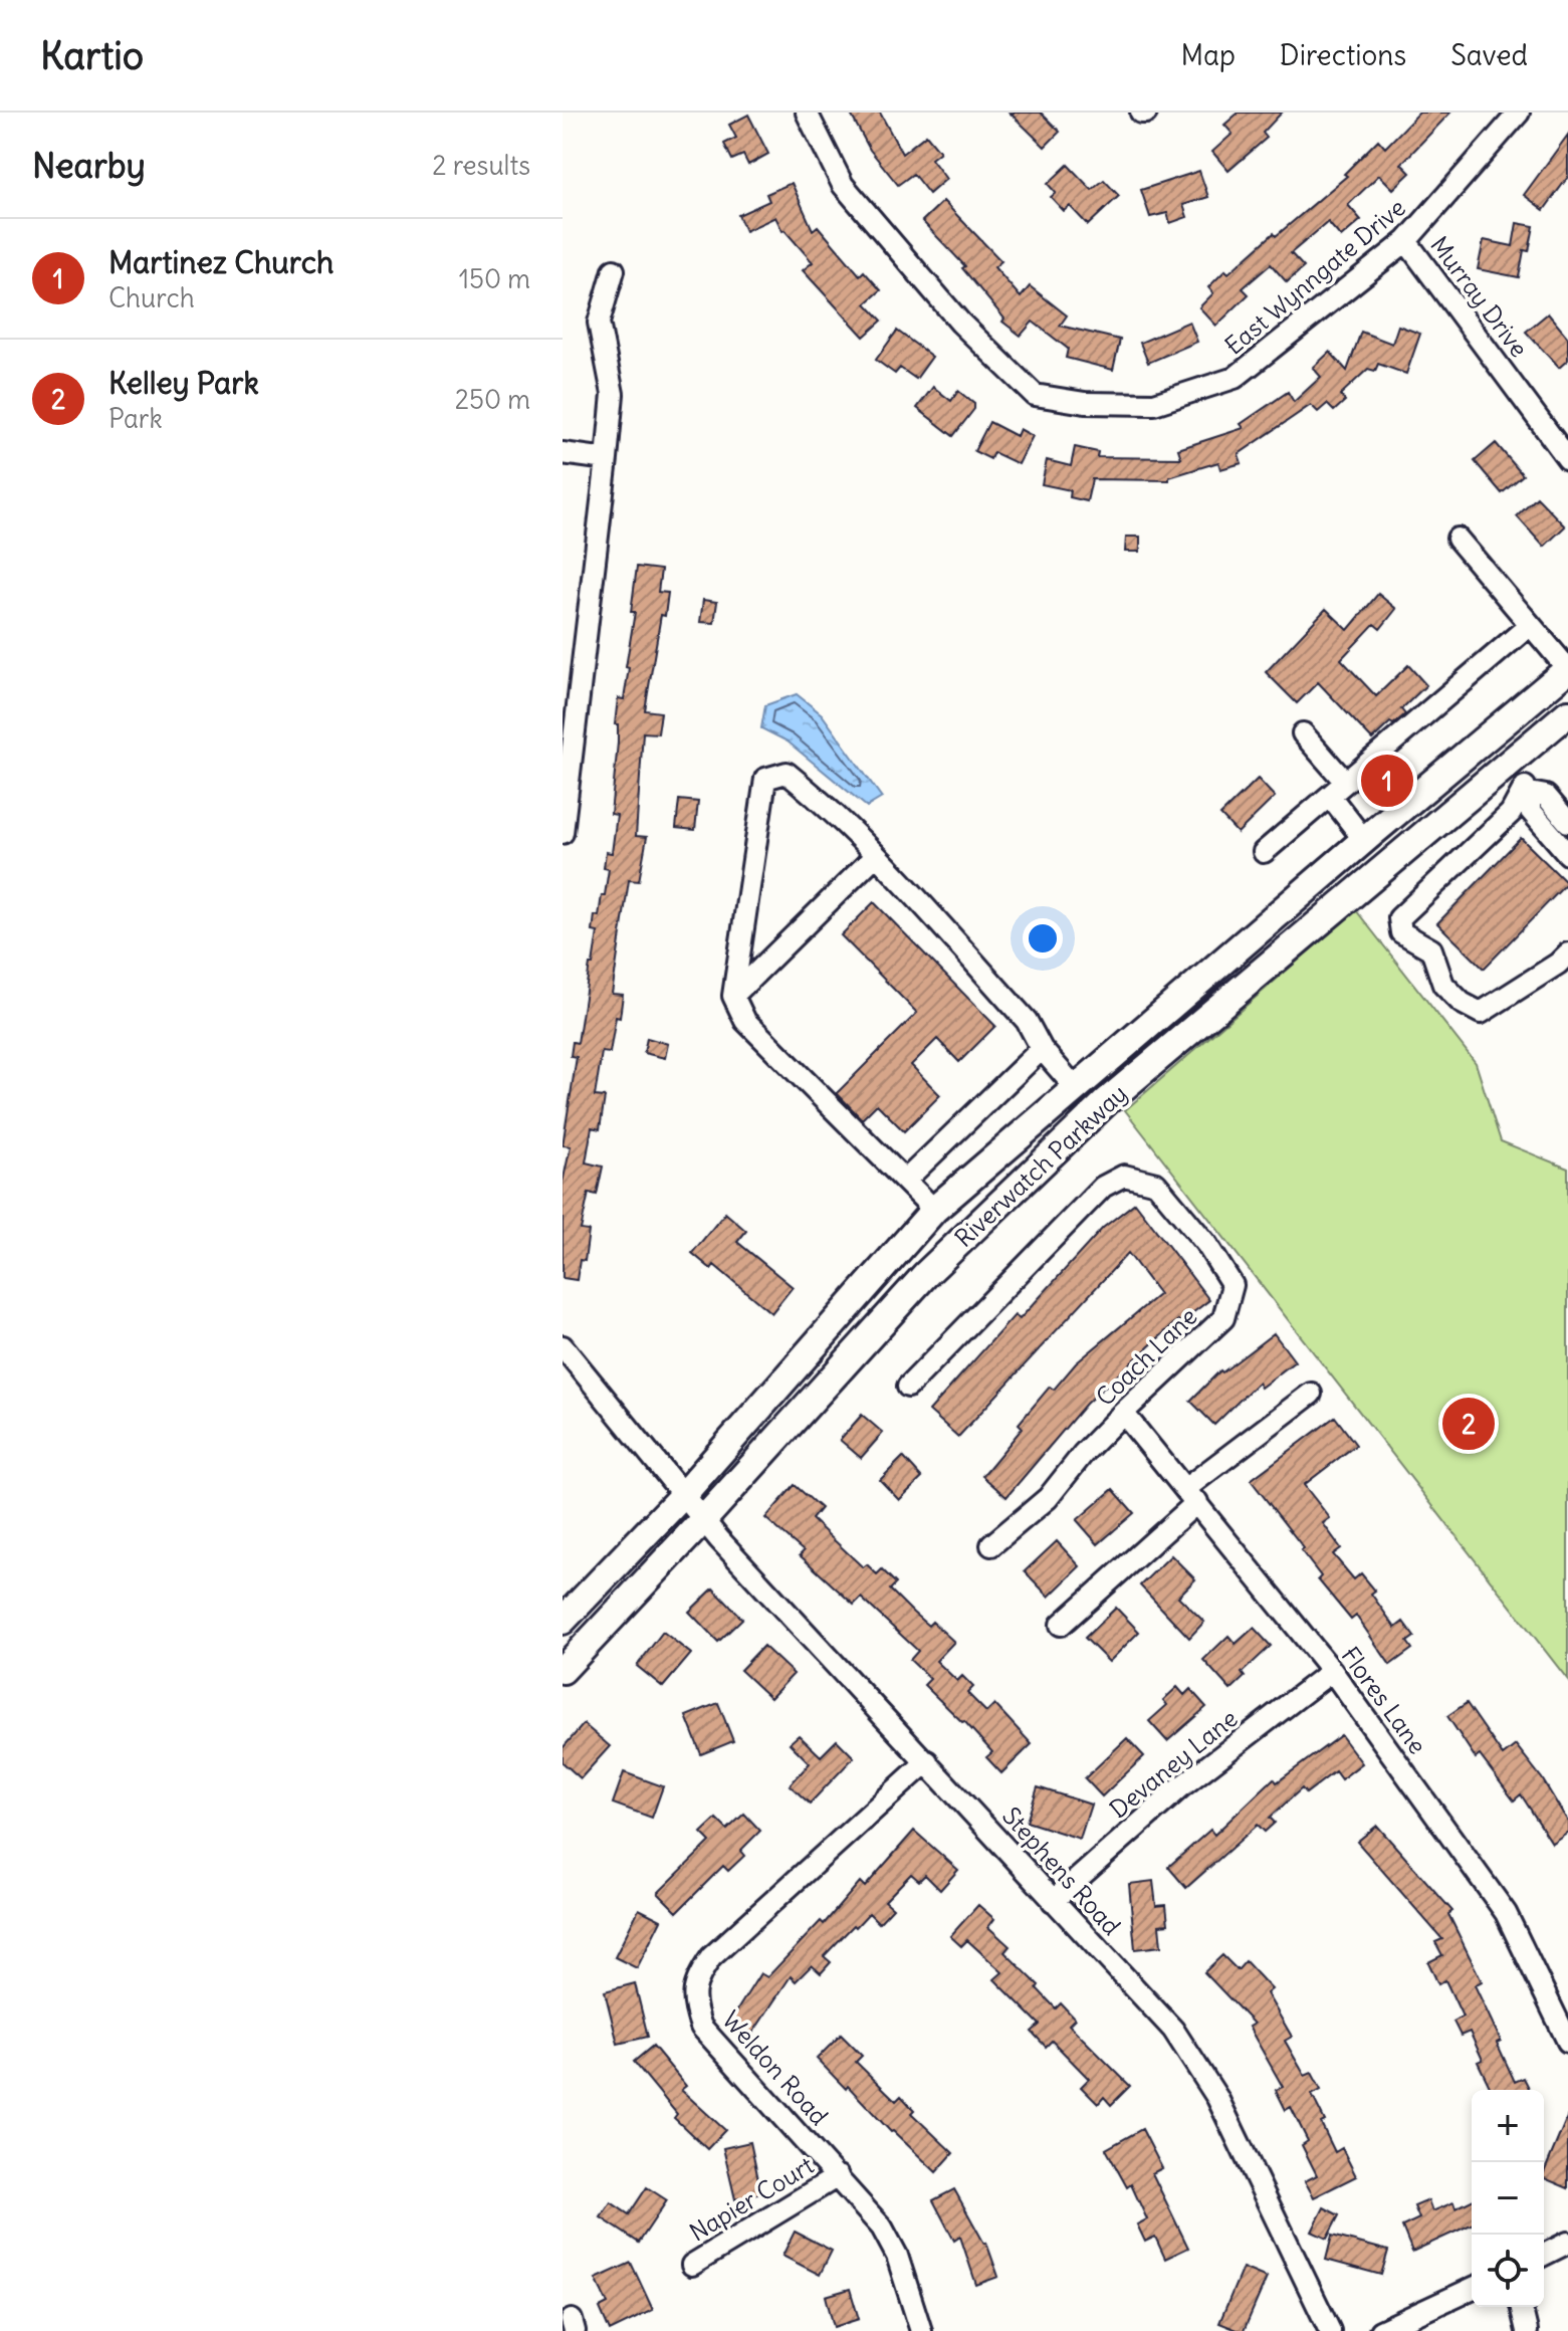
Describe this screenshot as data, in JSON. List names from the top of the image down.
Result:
{
  "streets": {
    "main road": ["Riverwatch Parkway"],
    "street": [
      "East Wynngate Drive",
      "Murray Drive",
      "Coach Lane",
      "Flores Lane",
      "Devaney Lane",
      "Stephens Road",
      "Weldon Road",
      "Napier Court"
    ]
  },
  "crossings": [
    ["East Wynngate Drive", "Murray Drive"],
    ["Riverwatch Parkway", "Stephens Road"],
    ["Coach Lane", "Flores Lane"],
    ["Flores Lane", "Devaney Lane"],
    ["Devaney Lane", "Stephens Road"],
    ["Stephens Road", "Weldon Road"],
    ["Weldon Road", "Napier Court"]
  ],
  "page": {
    "header": "Kartio",
    "nav": ["Map", "Directions", "Saved"],
    "heading": ["Nearby", "2 results"],
    "list": [
      {
        "mark": "1",
        "name": "Martinez Church",
        "note": "Church",
        "value": "150 m"
      },
      {
        "mark": "2",
        "name": "Kelley Park",
        "note": "Park",
        "value": "250 m"
      }
    ],
    "pins": ["1", "2"],
    "map_buttons": ["+", "−"]
  }
}
